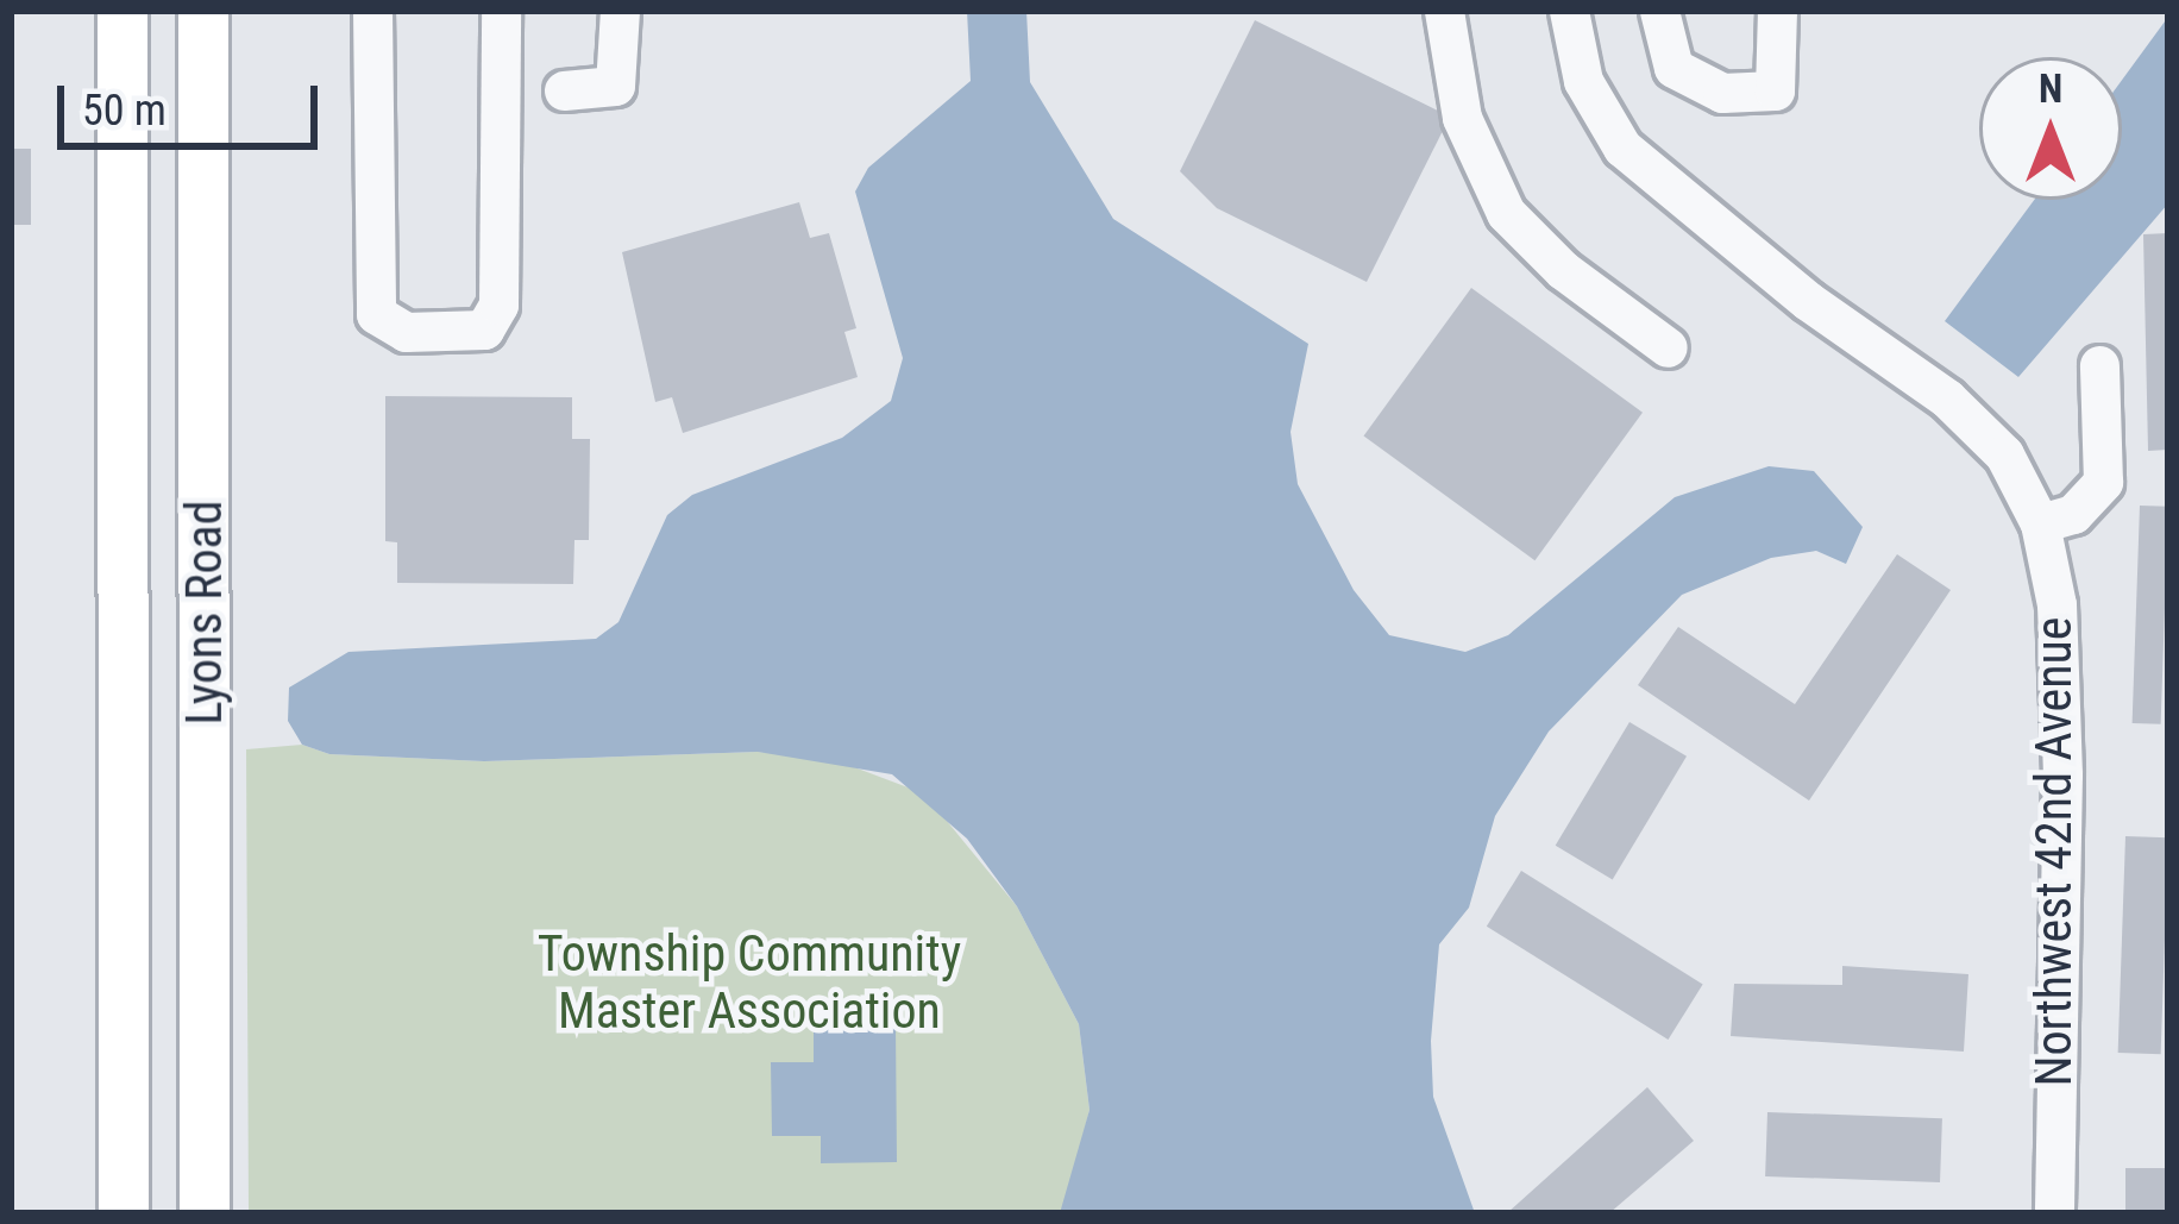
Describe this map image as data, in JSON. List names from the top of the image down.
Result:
{
  "streets": {
    "main road": ["Lyons Road"],
    "street": ["Northwest 42nd Avenue"]
  },
  "parks": ["Township Community Master Association"],
  "scale_bar": "50 m",
  "north": "top"
}
